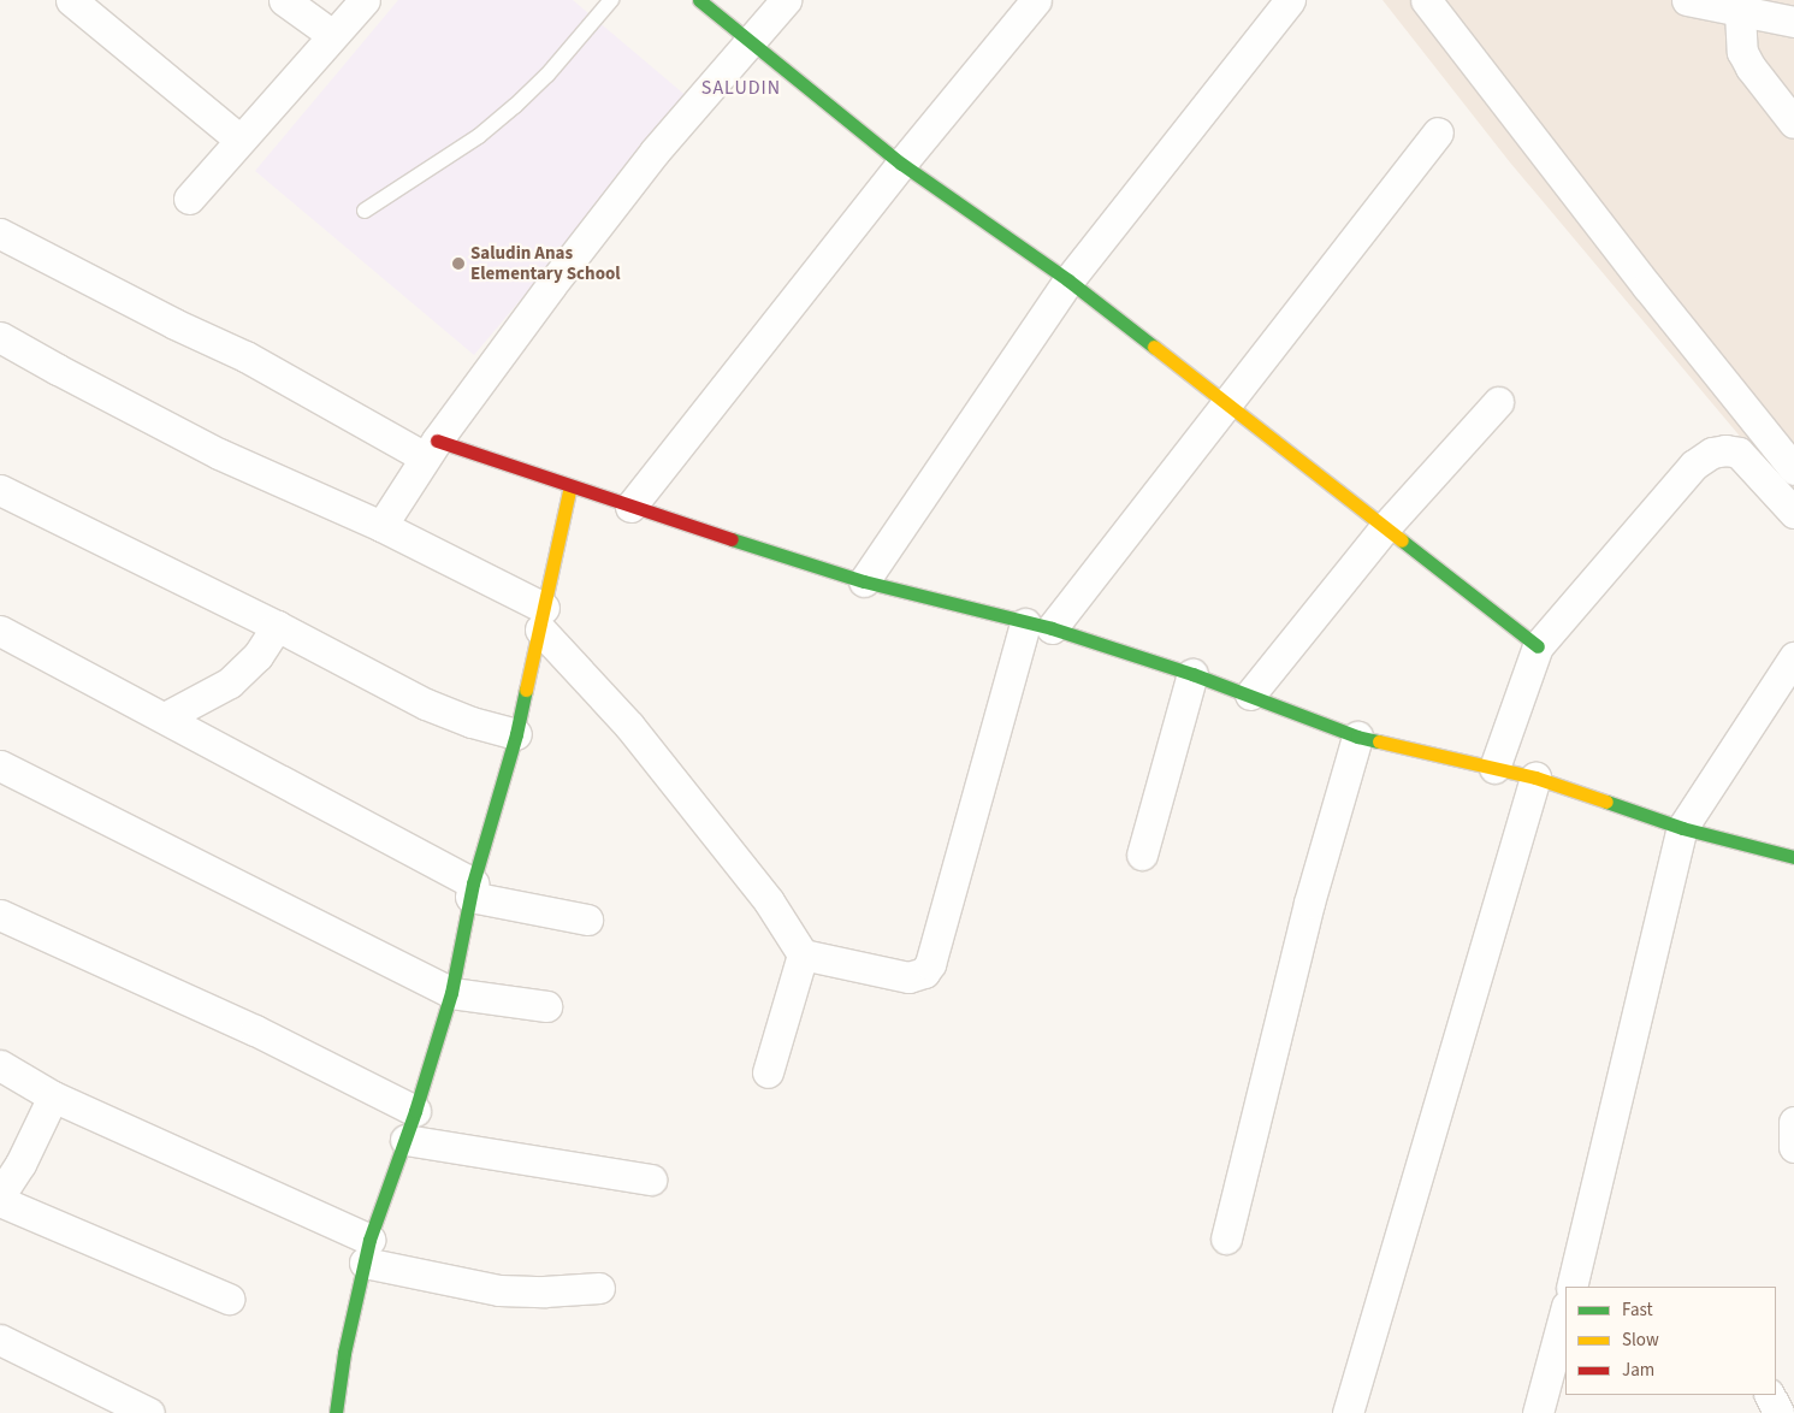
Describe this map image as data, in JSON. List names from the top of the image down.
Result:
{
  "districts": ["SALUDIN"],
  "places": ["Saludin Anas Elementary School"],
  "legend": ["Fast", "Slow", "Jam"]
}
